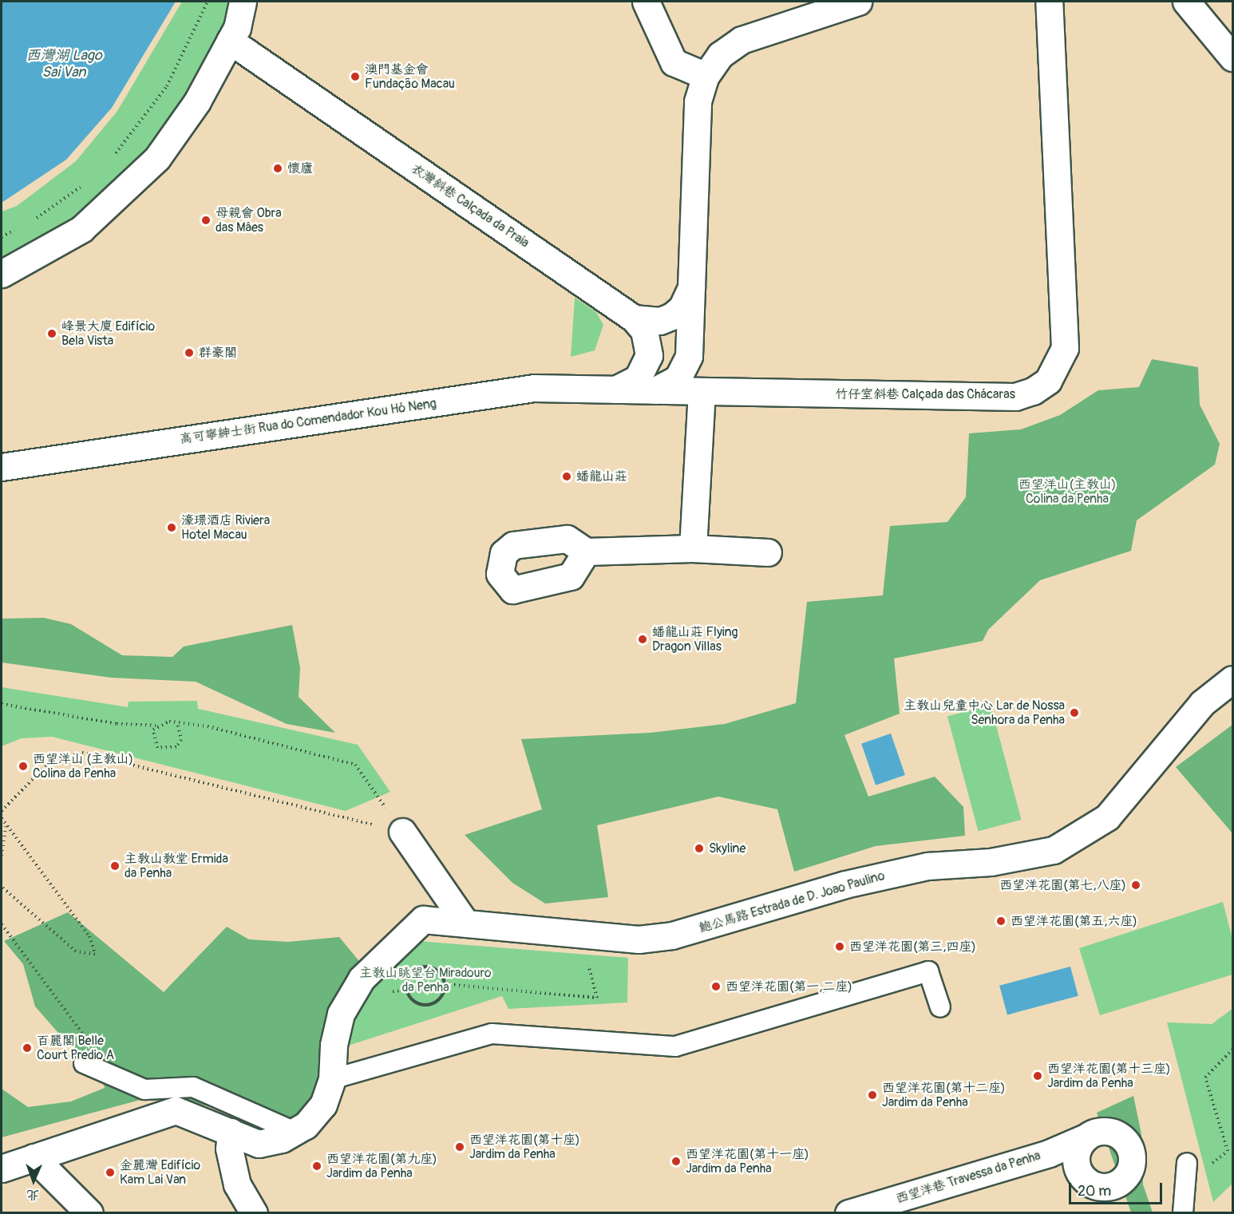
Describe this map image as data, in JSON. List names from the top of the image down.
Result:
{
  "streets": {
    "street": [
      "衣灣斜巷 Calçada da Praia",
      "竹仔室斜巷 Calçada das Chácaras",
      "高可寧紳士街 Rua do Comendador Kou Hó Neng",
      "鮑公馬路 Estrada de D. Joao Paulino",
      "西望洋巷 Travessa da Penha"
    ]
  },
  "crossings": [
    ["衣灣斜巷 Calçada da Praia", "竹仔室斜巷 Calçada das Chácaras"],
    ["竹仔室斜巷 Calçada das Chácaras", "高可寧紳士街 Rua do Comendador Kou Hó Neng"]
  ],
  "water": ["西灣湖 Lago Sai Van"],
  "parks": ["西望洋山(主教山) Colina da Penha", "主教山眺望台 Miradouro da Penha"],
  "places": [
    "澳門基金會 Fundação Macau",
    "懷廬",
    "母親會 Obra das Mâes",
    "峰景大廈 Edifício Bela Vista",
    "群豪閣",
    "蟠龍山莊",
    "濠璟酒店 Riviera Hotel Macau",
    "蟠龍山莊 Flying Dragon Villas",
    "主教山兒童中心 Lar de Nossa Senhora da Penha",
    "西望洋山 (主教山) Colina da Penha",
    "Skyline",
    "主教山教堂 Ermida da Penha",
    "西望洋花園(第七,八座)",
    "西望洋花園(第五,六座)",
    "西望洋花園(第三,四座)",
    "西望洋花園(第一,二座)",
    "百麗閣 Belle Court Predio A",
    "西望洋花園(第十三座) Jardim da Penha",
    "西望洋花園(第十二座) Jardim da Penha",
    "西望洋花園(第十座) Jardim da Penha",
    "西望洋花園(第十一座) Jardim da Penha",
    "西望洋花園(第九座) Jardim da Penha",
    "金麗灣 Edifício Kam Lai Van"
  ],
  "scale_bar": "20 m",
  "north": "bottom"
}
